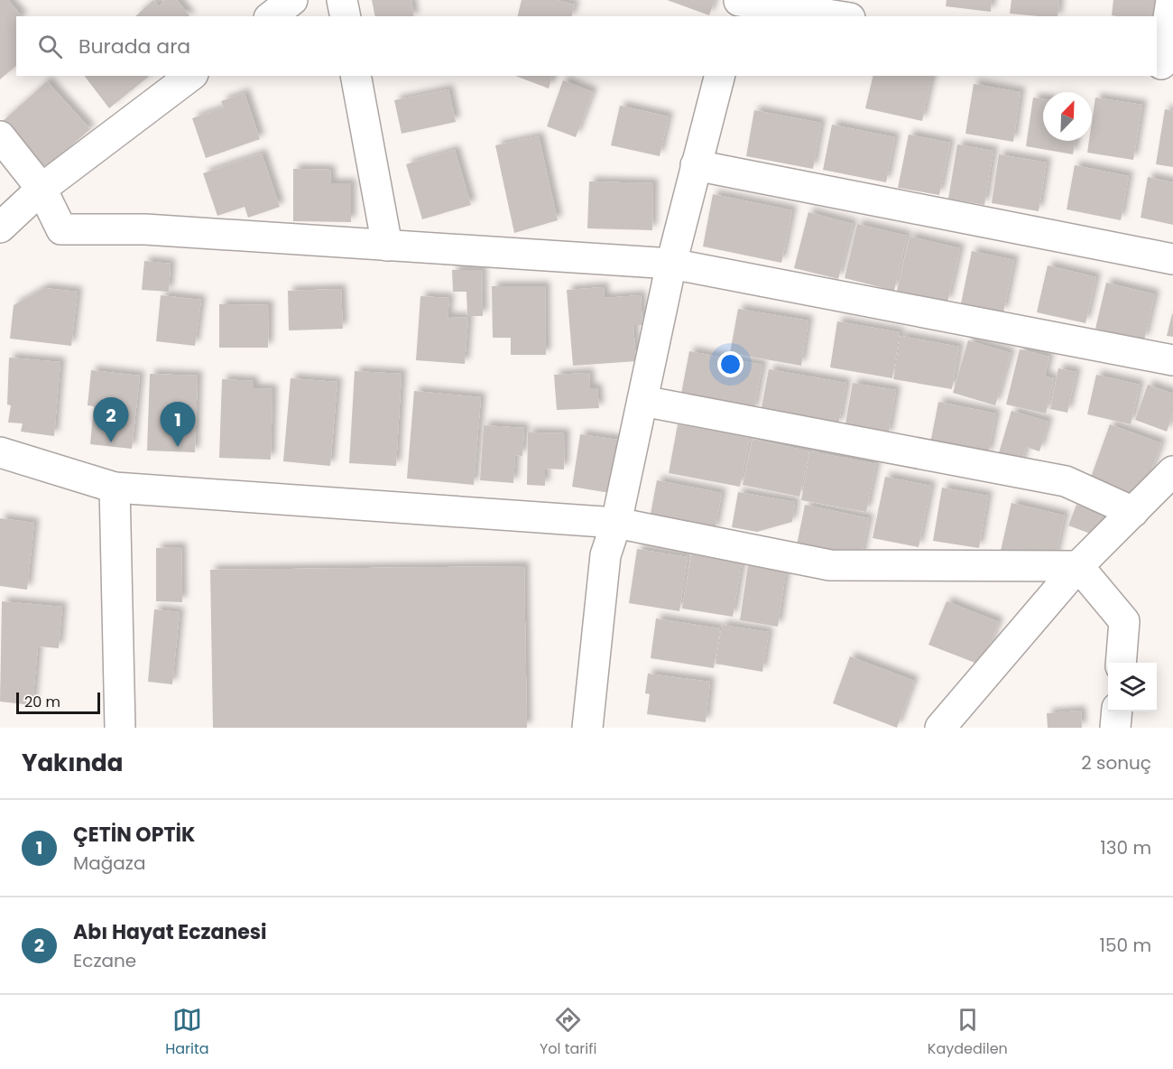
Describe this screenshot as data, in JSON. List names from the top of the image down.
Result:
{
  "scale_bar": "20 m",
  "north": "top right",
  "page": {
    "search": "Burada ara",
    "pins": ["2", "1"],
    "scale": "20 m",
    "heading": ["Yakında", "2 sonuç"],
    "list": [
      {
        "mark": "1",
        "name": "ÇETİN OPTİK",
        "note": "Mağaza",
        "value": "130 m"
      },
      {
        "mark": "2",
        "name": "Abı Hayat Eczanesi",
        "note": "Eczane",
        "value": "150 m"
      }
    ],
    "nav": ["Harita", "Yol tarifi", "Kaydedilen"]
  }
}
